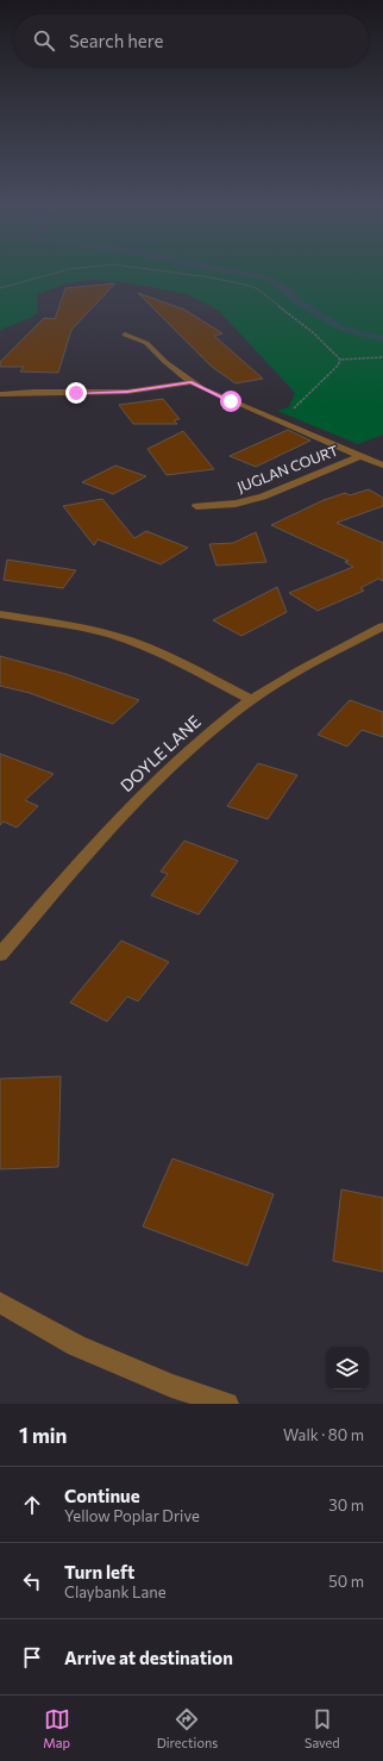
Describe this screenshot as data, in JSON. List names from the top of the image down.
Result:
{
  "streets": {
    "street": ["JUGLAN COURT", "DOYLE LANE"]
  },
  "page": {
    "search": "Search here",
    "heading": ["1 min", "Walk · 80 m"],
    "list": [
      ["Continue", "Yellow Poplar Drive", "30 m"],
      ["Turn left", "Claybank Lane", "50 m"],
      "Arrive at destination"
    ],
    "nav": ["Map", "Directions", "Saved"]
  }
}
